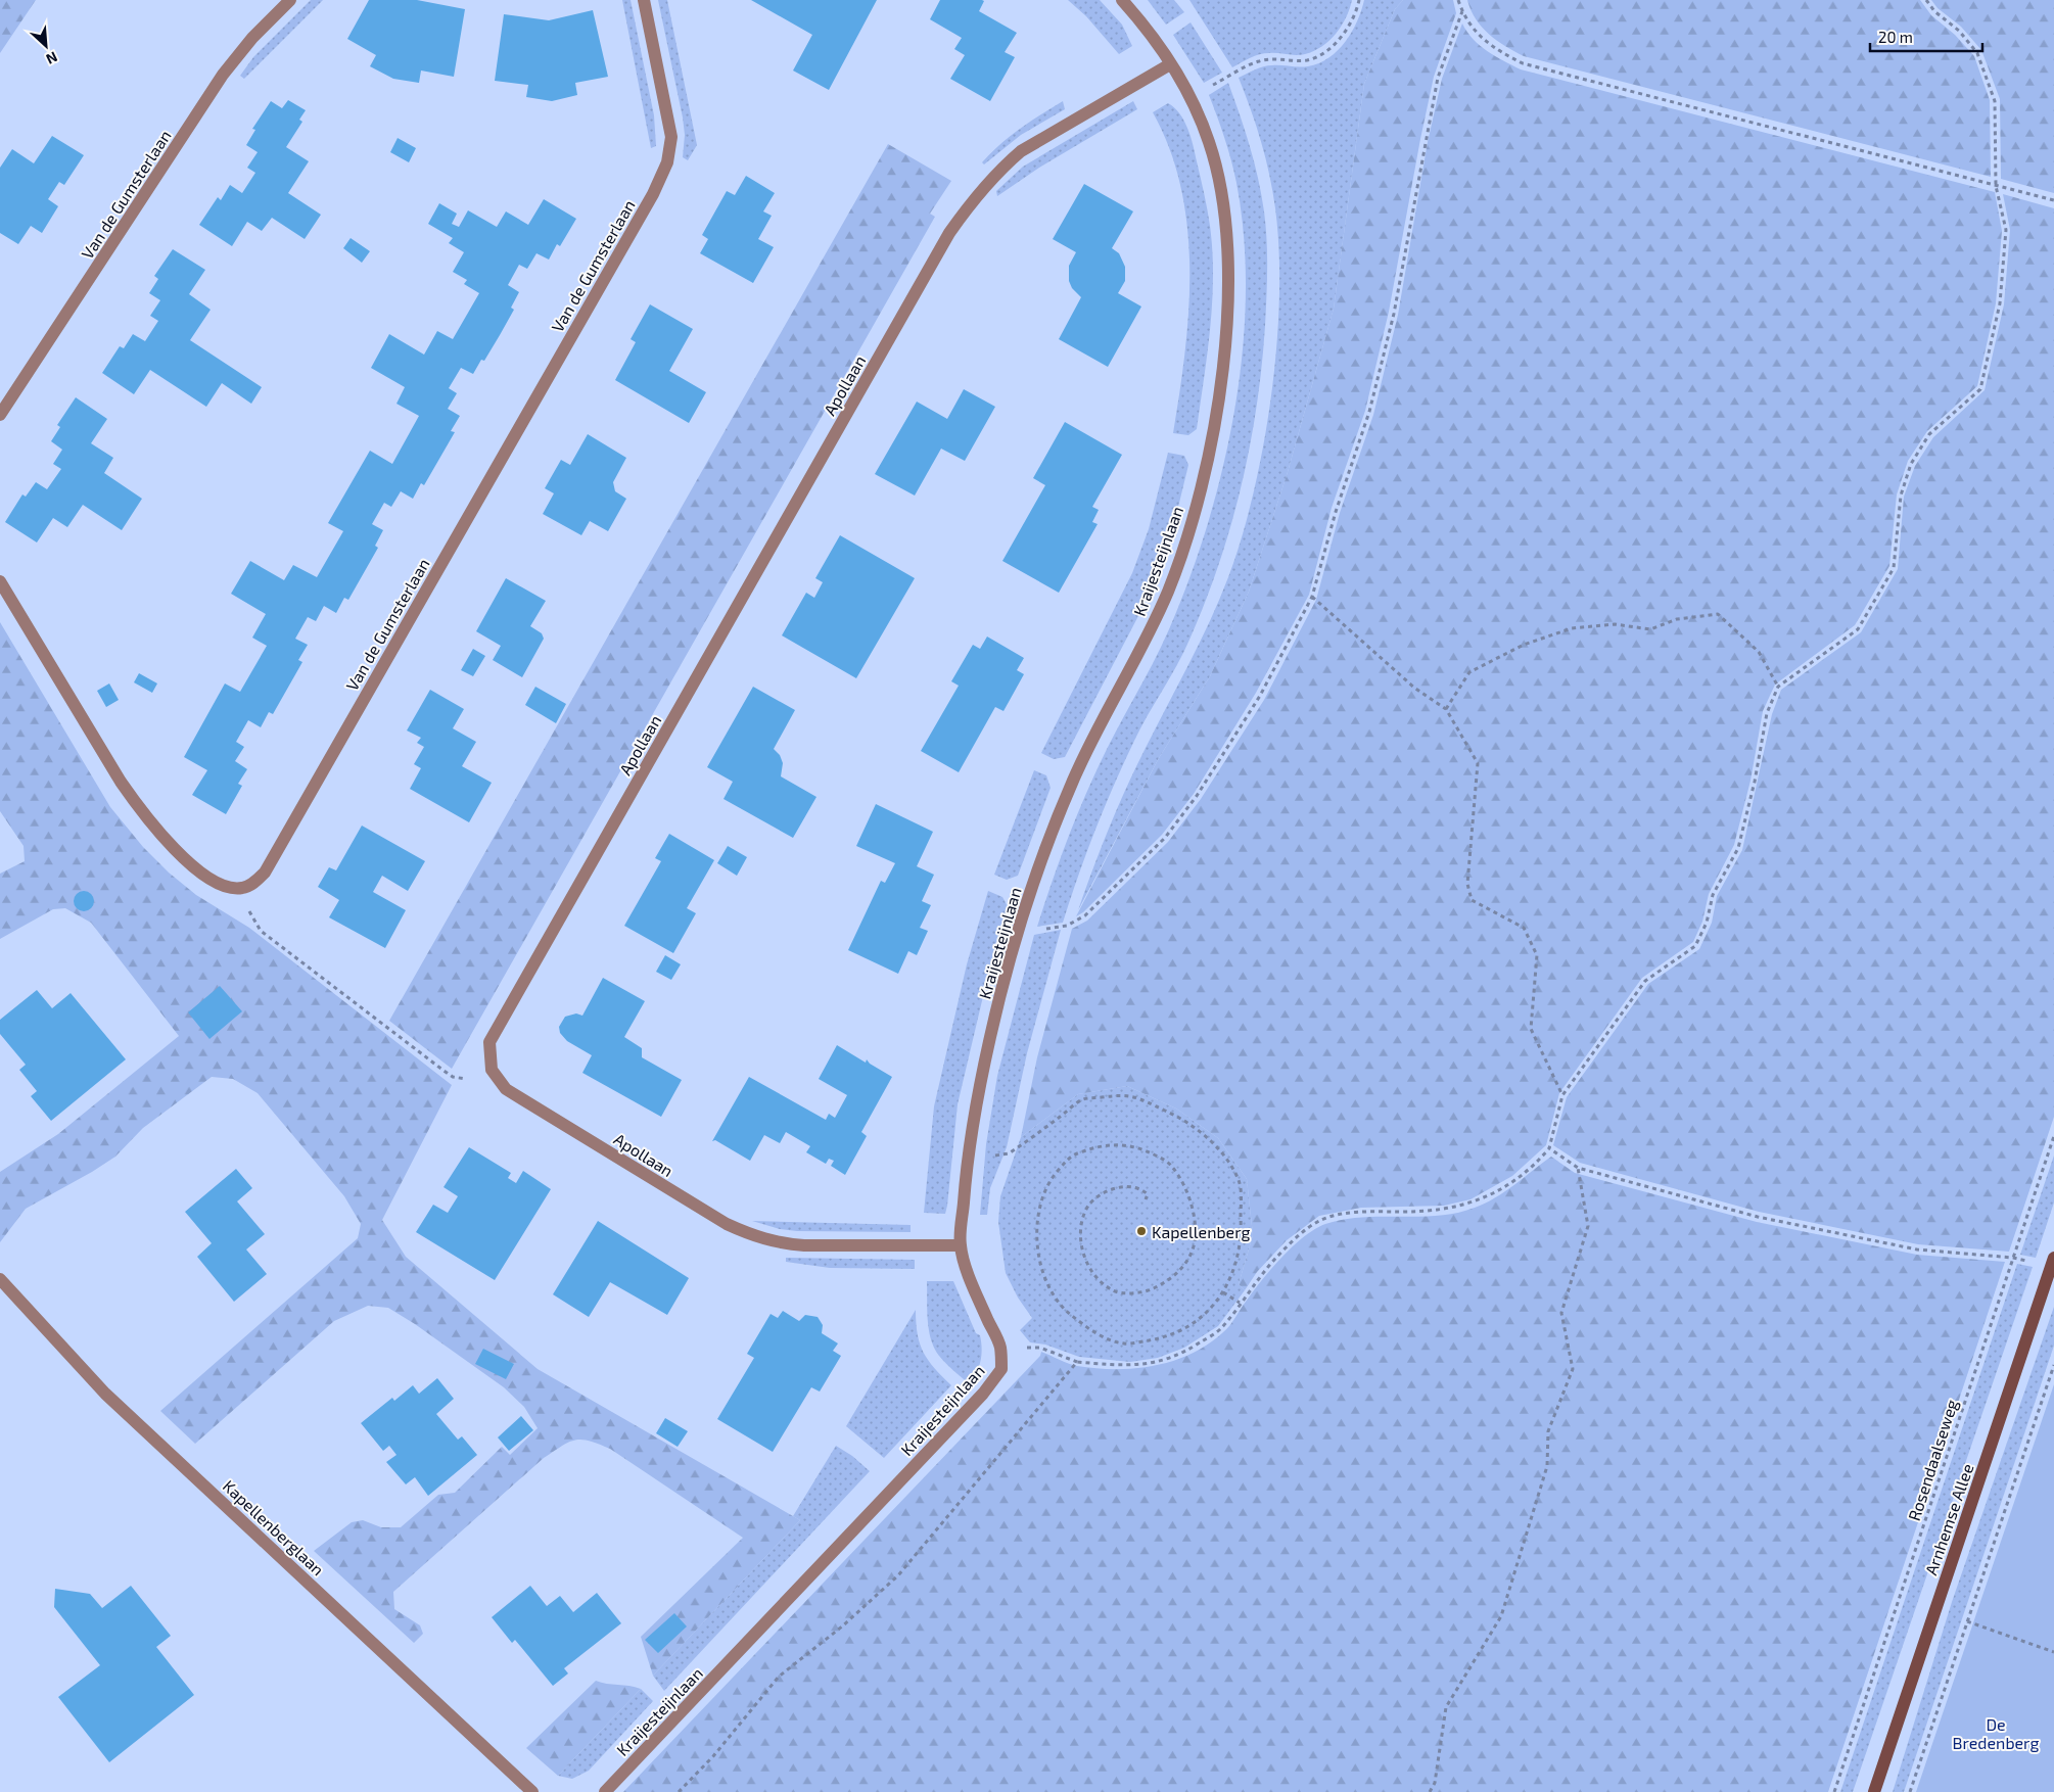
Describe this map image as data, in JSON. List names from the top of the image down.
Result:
{
  "streets": {
    "street": [
      "Van de Gumsterlaan",
      "Apollaan",
      "Kraijesteijnlaan",
      "Arnhemse Allee",
      "Kapellenberglaan"
    ],
    "path": ["Rosendaalseweg"]
  },
  "crossings": [
    ["Apollaan", "Kraijesteijnlaan"]
  ],
  "parks": ["De Bredenberg"],
  "places": ["Kapellenberg"],
  "scale_bar": "20 m",
  "north": "bottom right"
}
